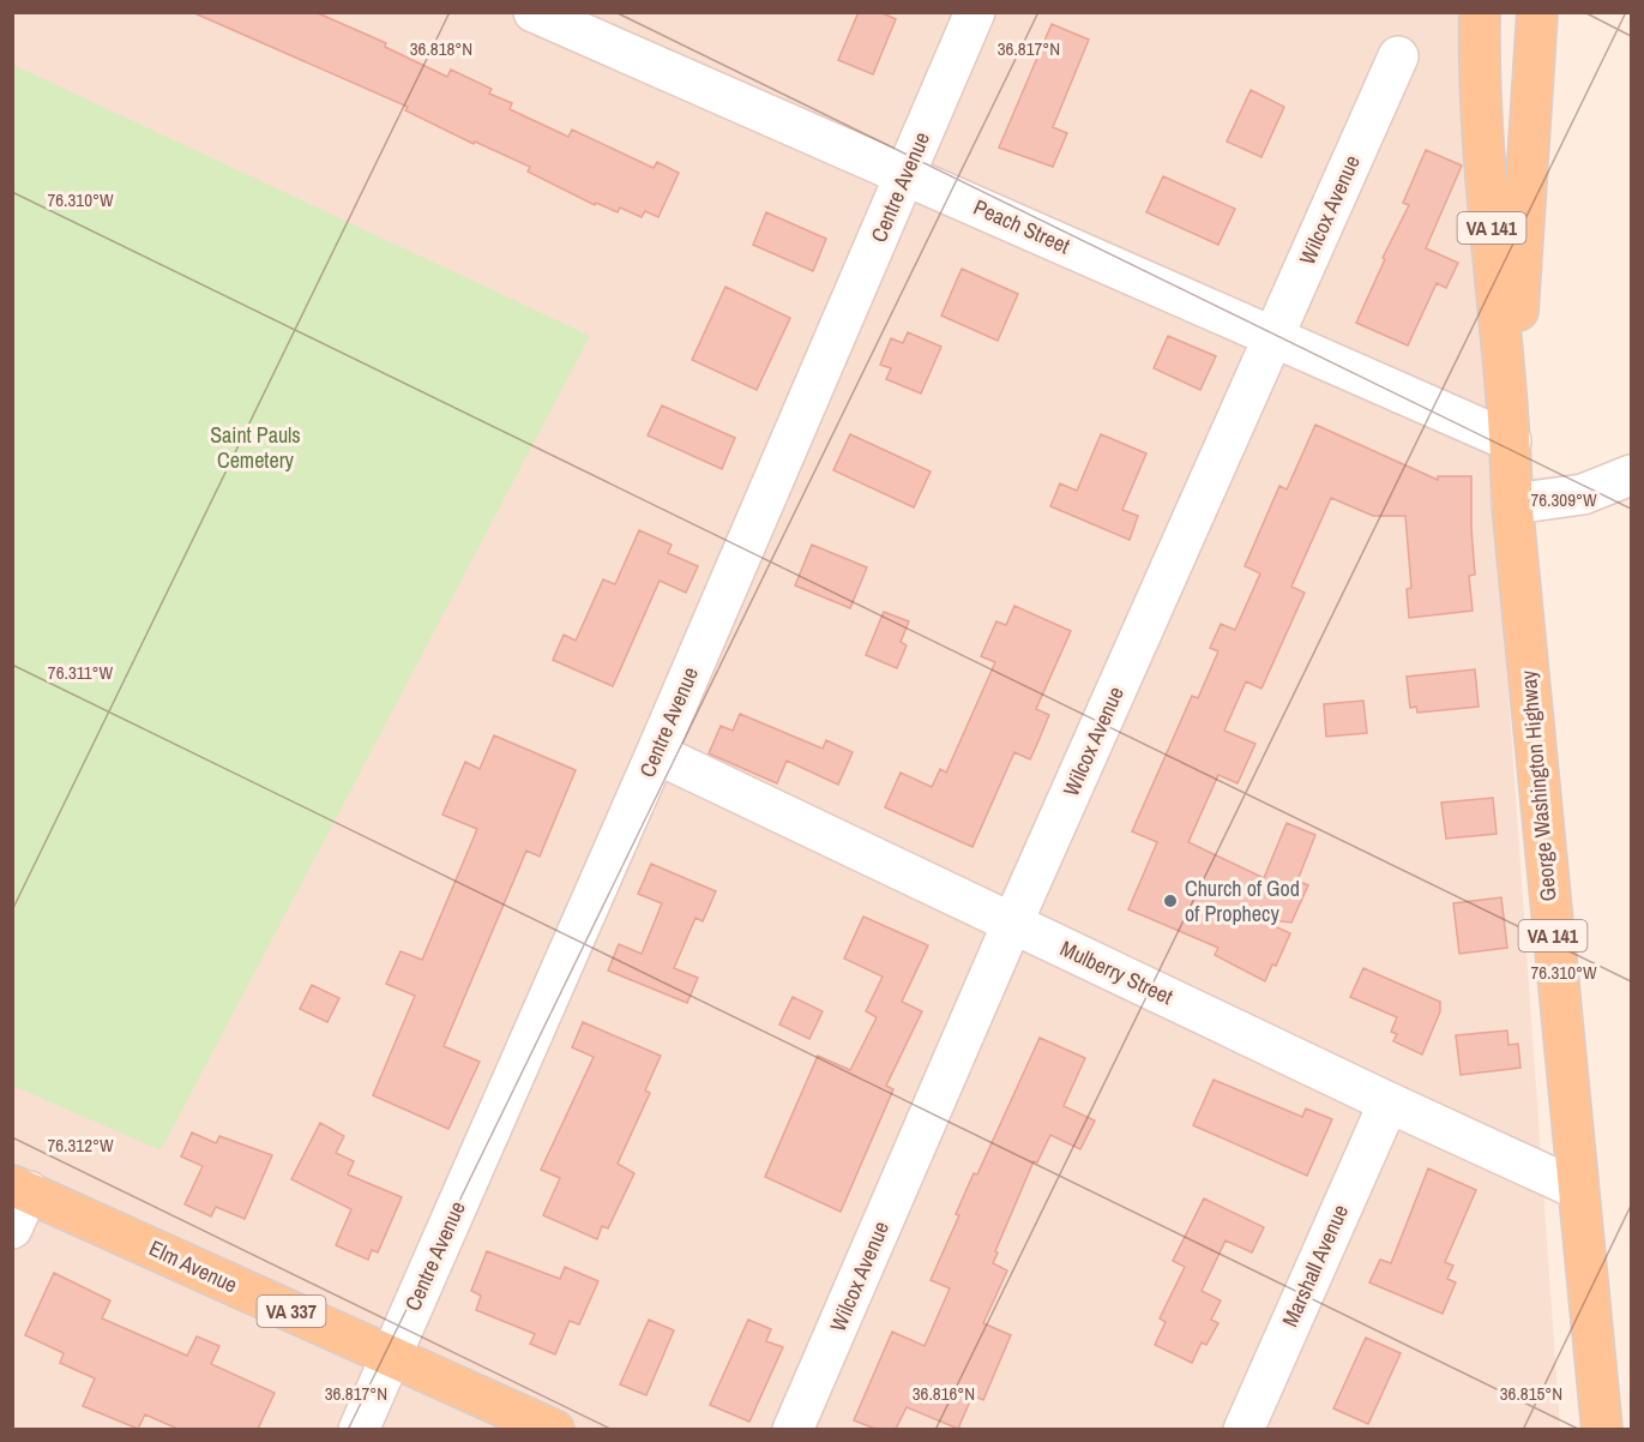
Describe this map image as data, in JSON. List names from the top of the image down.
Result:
{
  "streets": {
    "main road": [
      "VA 141",
      "George Washington Highway",
      "Elm Avenue",
      "VA 337"
    ],
    "street": [
      "Centre Avenue",
      "Wilcox Avenue",
      "Peach Street",
      "Mulberry Street",
      "Marshall Avenue"
    ]
  },
  "crossings": [
    ["Centre Avenue", "Peach Street"],
    ["Centre Avenue", "Mulberry Street"],
    ["Centre Avenue", "Elm Avenue"],
    ["Wilcox Avenue", "Peach Street"],
    ["Wilcox Avenue", "Mulberry Street"],
    ["Peach Street", "George Washington Highway"],
    ["George Washington Highway", "Mulberry Street"],
    ["Mulberry Street", "Marshall Avenue"]
  ],
  "parks": ["Saint Pauls Cemetery"],
  "places": ["Church of God of Prophecy"],
  "coordinates": [
    "36.818°N",
    "36.817°N",
    "76.310°W",
    "76.309°W",
    "76.311°W",
    "76.312°W",
    "36.816°N",
    "36.815°N"
  ]
}
